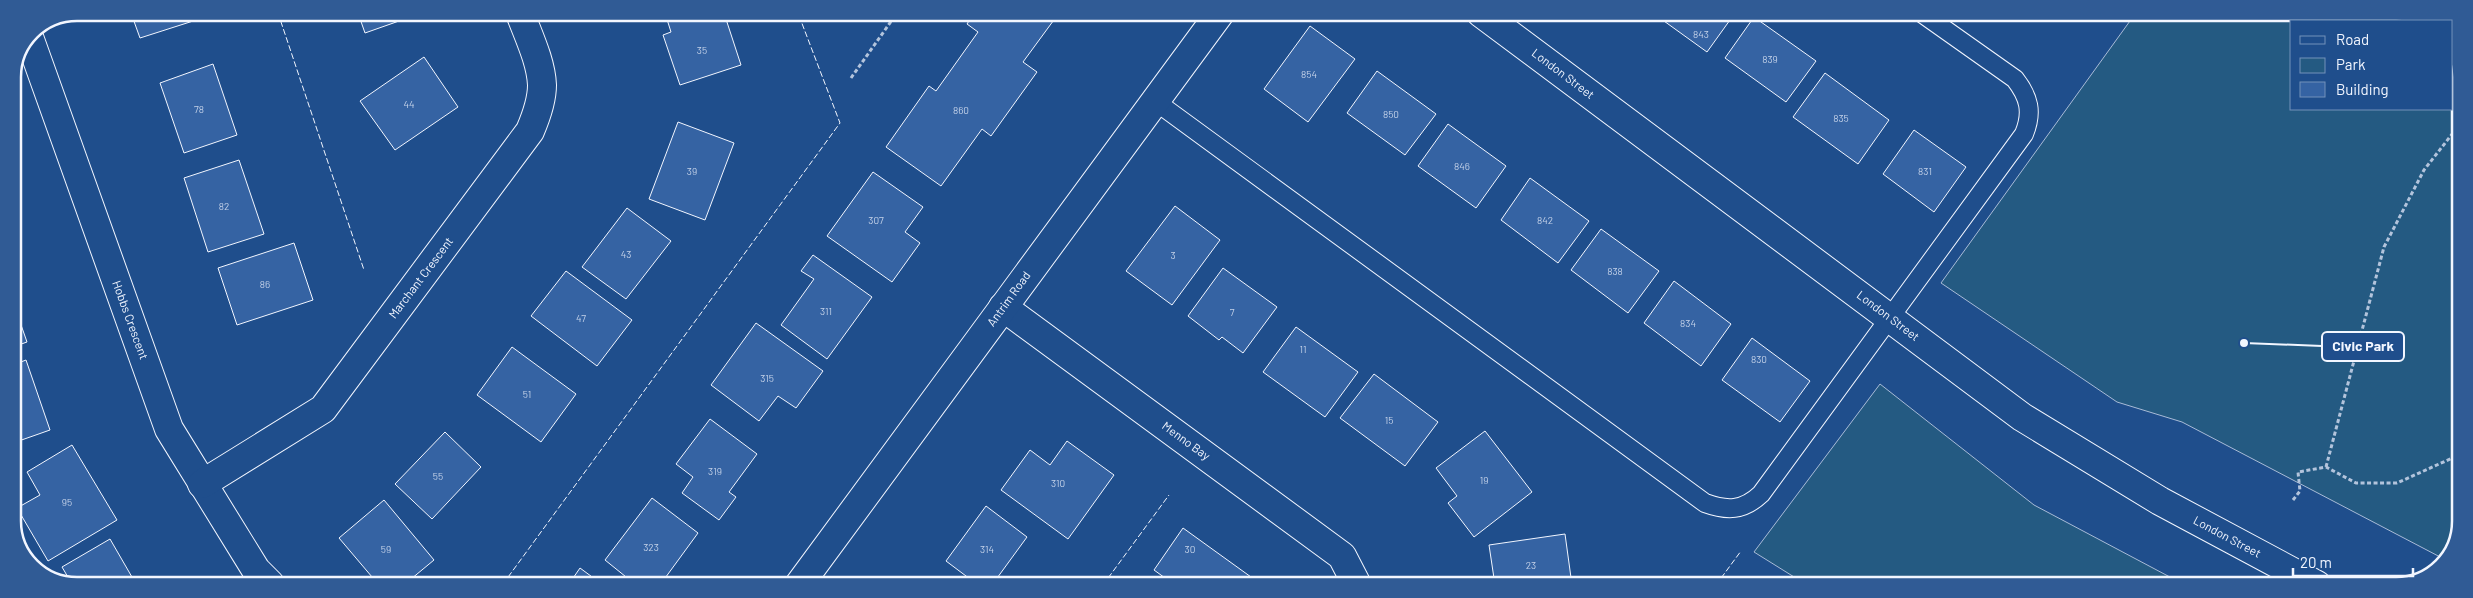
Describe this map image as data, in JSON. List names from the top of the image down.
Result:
{
  "streets": {
    "street": [
      "London Street",
      "Marchant Crescent",
      "Antrim Road",
      "Hobbs Crescent",
      "Menno Bay"
    ]
  },
  "crossings": [
    ["Marchant Crescent", "Hobbs Crescent"],
    ["Antrim Road", "Menno Bay"]
  ],
  "places": ["Civic Park"],
  "house_numbers": [
    "843",
    "35",
    "839",
    "854",
    "44",
    "78",
    "860",
    "850",
    "835",
    "846",
    "39",
    "831",
    "82",
    "307",
    "842",
    "43",
    "3",
    "838",
    "86",
    "311",
    "7",
    "47",
    "834",
    "11",
    "830",
    "315",
    "51",
    "15",
    "319",
    "55",
    "19",
    "310",
    "95",
    "323",
    "59",
    "314",
    "30",
    "23"
  ],
  "legend": ["Road", "Park", "Building"],
  "scale_bar": "20 m"
}
